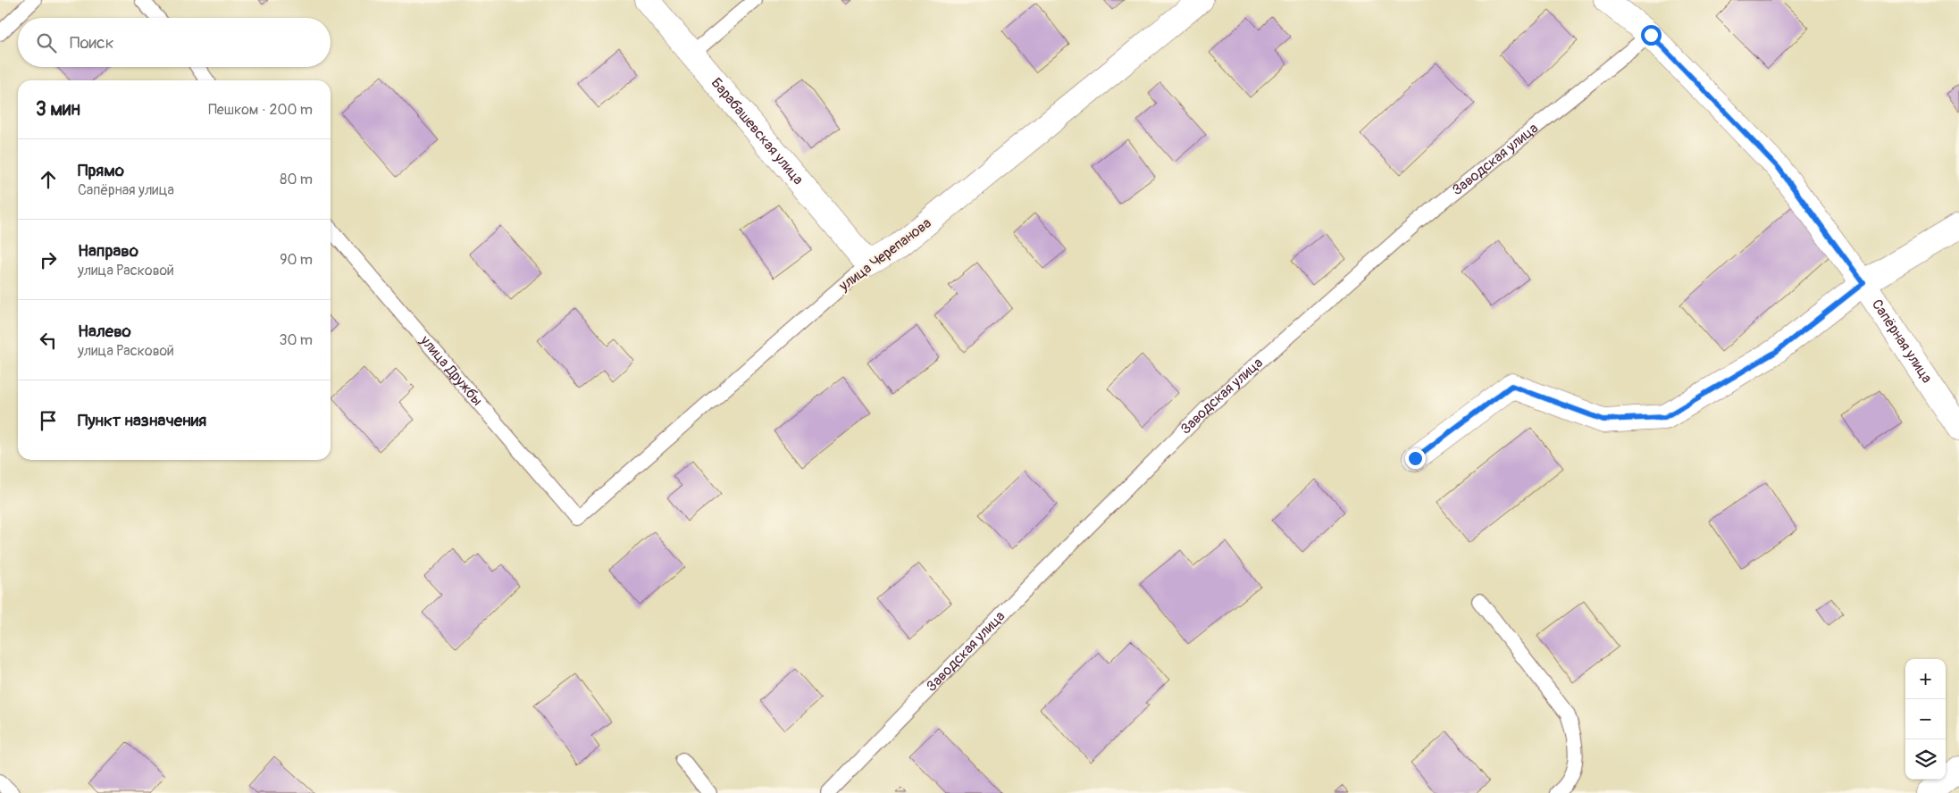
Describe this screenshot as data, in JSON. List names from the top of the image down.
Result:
{
  "streets": {
    "street": ["Барабашевская улица", "улица Черепанова", "Сапёрная улица"],
    "lane": ["Заводская улица", "улица Дружбы"]
  },
  "crossings": [
    ["Барабашевская улица", "улица Черепанова"],
    ["Заводская улица", "Сапёрная улица"],
    ["улица Черепанова", "улица Дружбы"]
  ],
  "page": {
    "search": "Поиск",
    "heading": ["3 мин", "Пешком · 200 m"],
    "list": [
      ["Прямо", "Сапёрная улица", "80 m"],
      ["Направо", "улица Расковой", "90 m"],
      ["Налево", "улица Расковой", "30 m"],
      "Пункт назначения"
    ],
    "map_buttons": ["+", "−"]
  }
}
